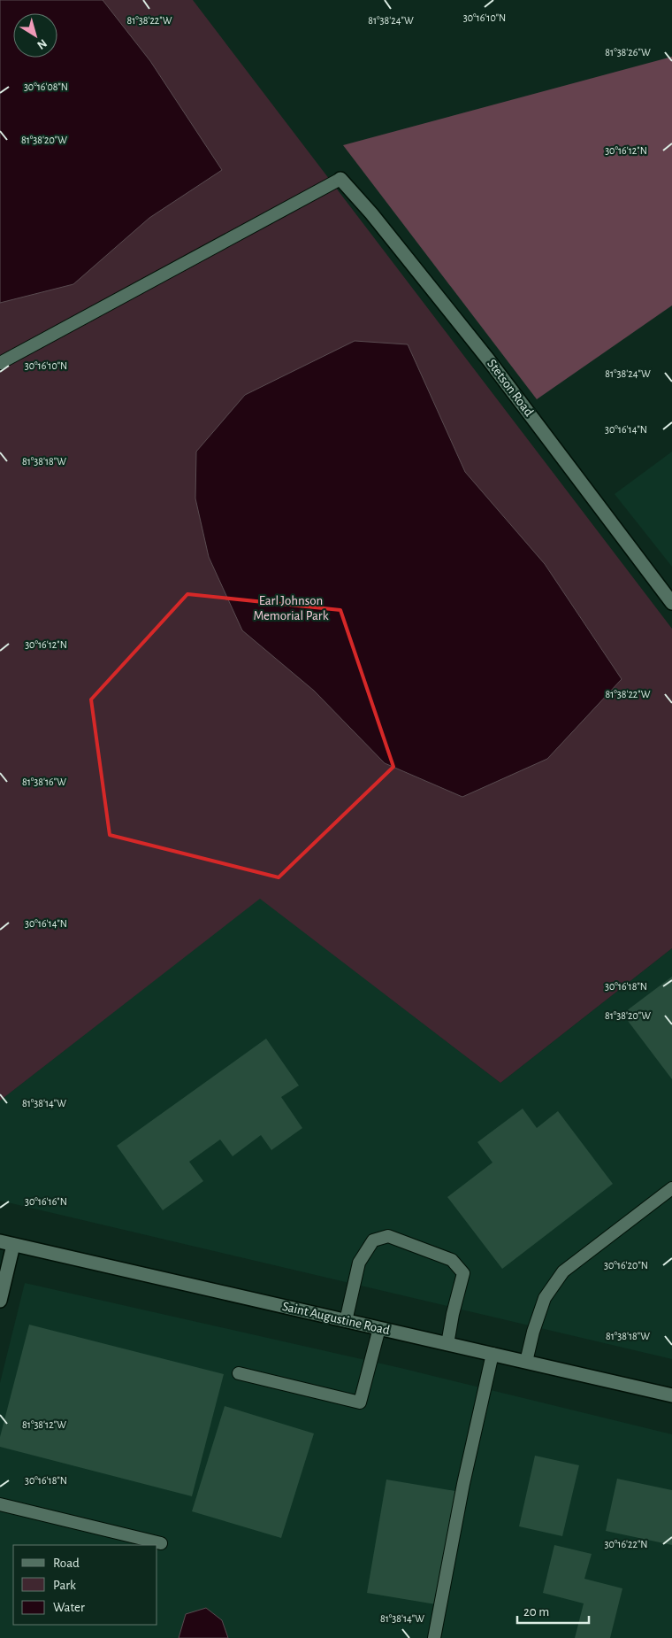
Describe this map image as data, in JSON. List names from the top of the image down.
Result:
{
  "streets": {
    "main road": ["Stetson Road", "Saint Augustine Road"]
  },
  "parks": ["Earl Johnson Memorial Park"],
  "legend": ["Road", "Park", "Water"],
  "scale_bar": "20 m",
  "north": "bottom right",
  "coordinates": [
    "30°16'10\"N",
    "81°38'22\"W",
    "81°38'24\"W",
    "81°38'26\"W",
    "30°16'08\"N",
    "81°38'20\"W",
    "30°16'12\"N",
    "30°16'14\"N",
    "81°38'18\"W",
    "81°38'16\"W",
    "30°16'18\"N",
    "81°38'14\"W",
    "30°16'16\"N",
    "30°16'20\"N",
    "81°38'12\"W",
    "30°16'22\"N"
  ]
}
